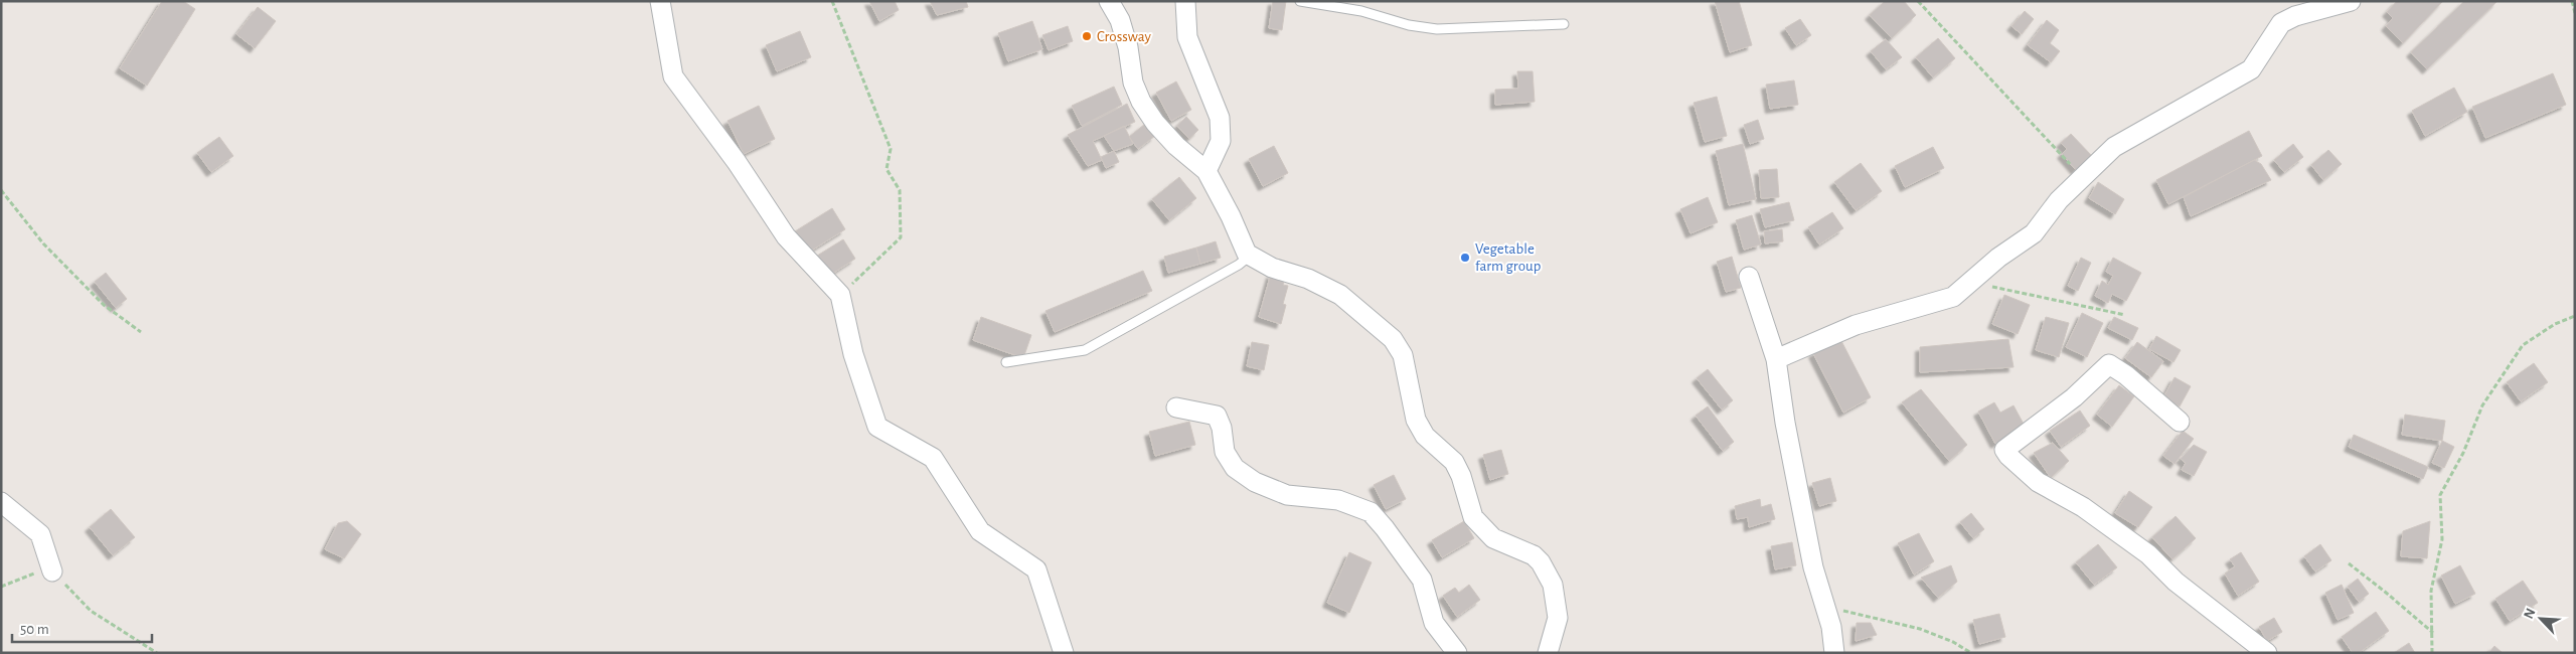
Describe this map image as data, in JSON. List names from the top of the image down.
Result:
{
  "places": ["Crossway", "Vegetable farm group"],
  "scale_bar": "50 m",
  "north": "top left"
}
